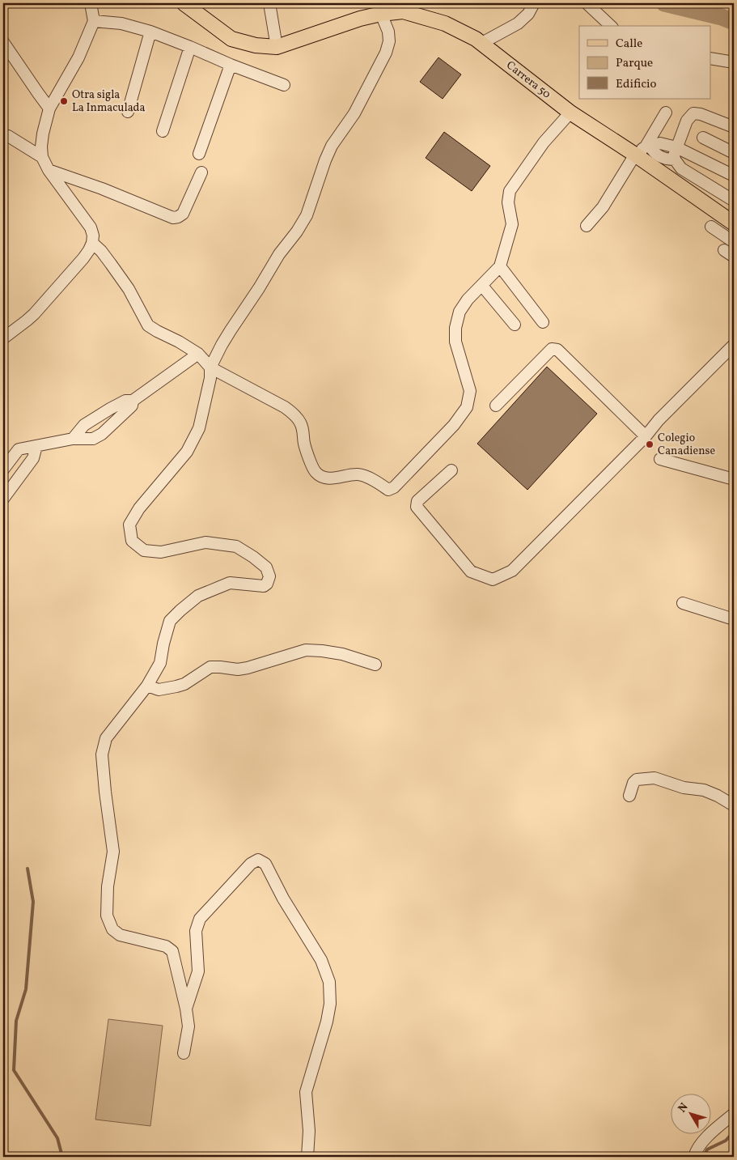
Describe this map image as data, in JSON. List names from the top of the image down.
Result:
{
  "streets": {
    "main road": ["Carrera 50"]
  },
  "places": ["Otra sigla La Inmaculada", "Colegio Canadiense"],
  "legend": ["Calle", "Parque", "Edificio"],
  "north": "top left"
}
